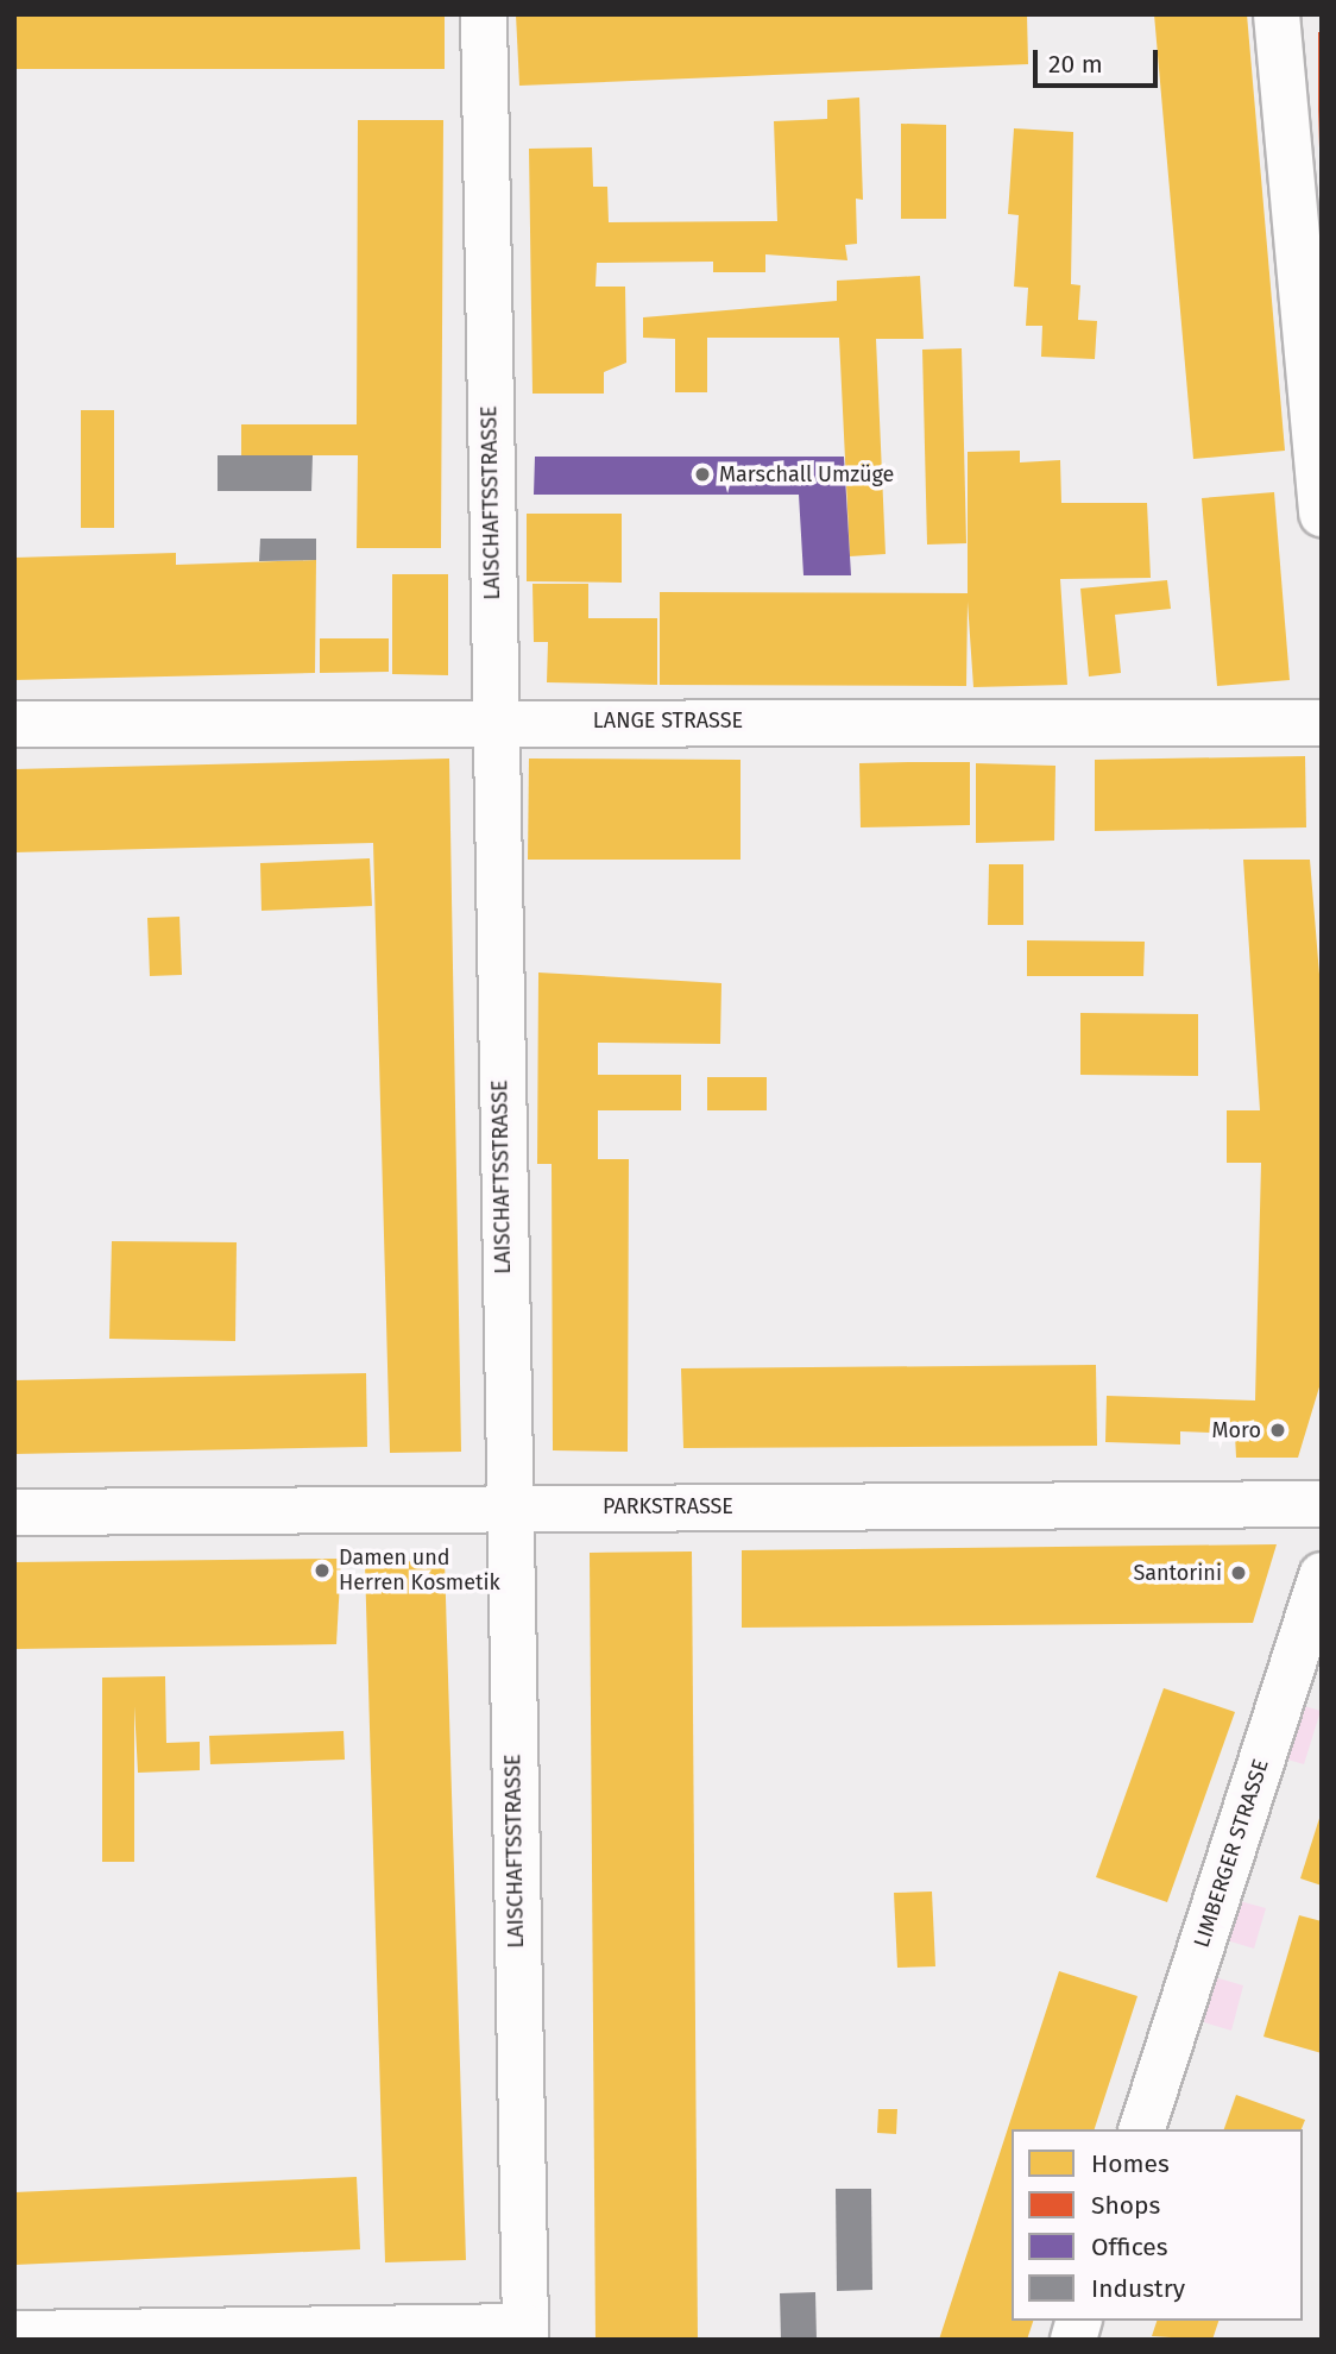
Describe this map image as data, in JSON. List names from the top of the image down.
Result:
{
  "streets": {
    "street": [
      "LAISCHAFTSSTRASSE",
      "LANGE STRASSE",
      "PARKSTRASSE",
      "LIMBERGER STRASSE"
    ]
  },
  "crossings": [
    ["LAISCHAFTSSTRASSE", "LANGE STRASSE"],
    ["LAISCHAFTSSTRASSE", "PARKSTRASSE"]
  ],
  "places": [
    "Marschall Umzüge",
    "Moro",
    "Damen und Herren Kosmetik",
    "Santorini"
  ],
  "legend": [
    "Homes",
    "Shops",
    "Offices",
    "Industry"
  ],
  "scale_bar": "20 m"
}
